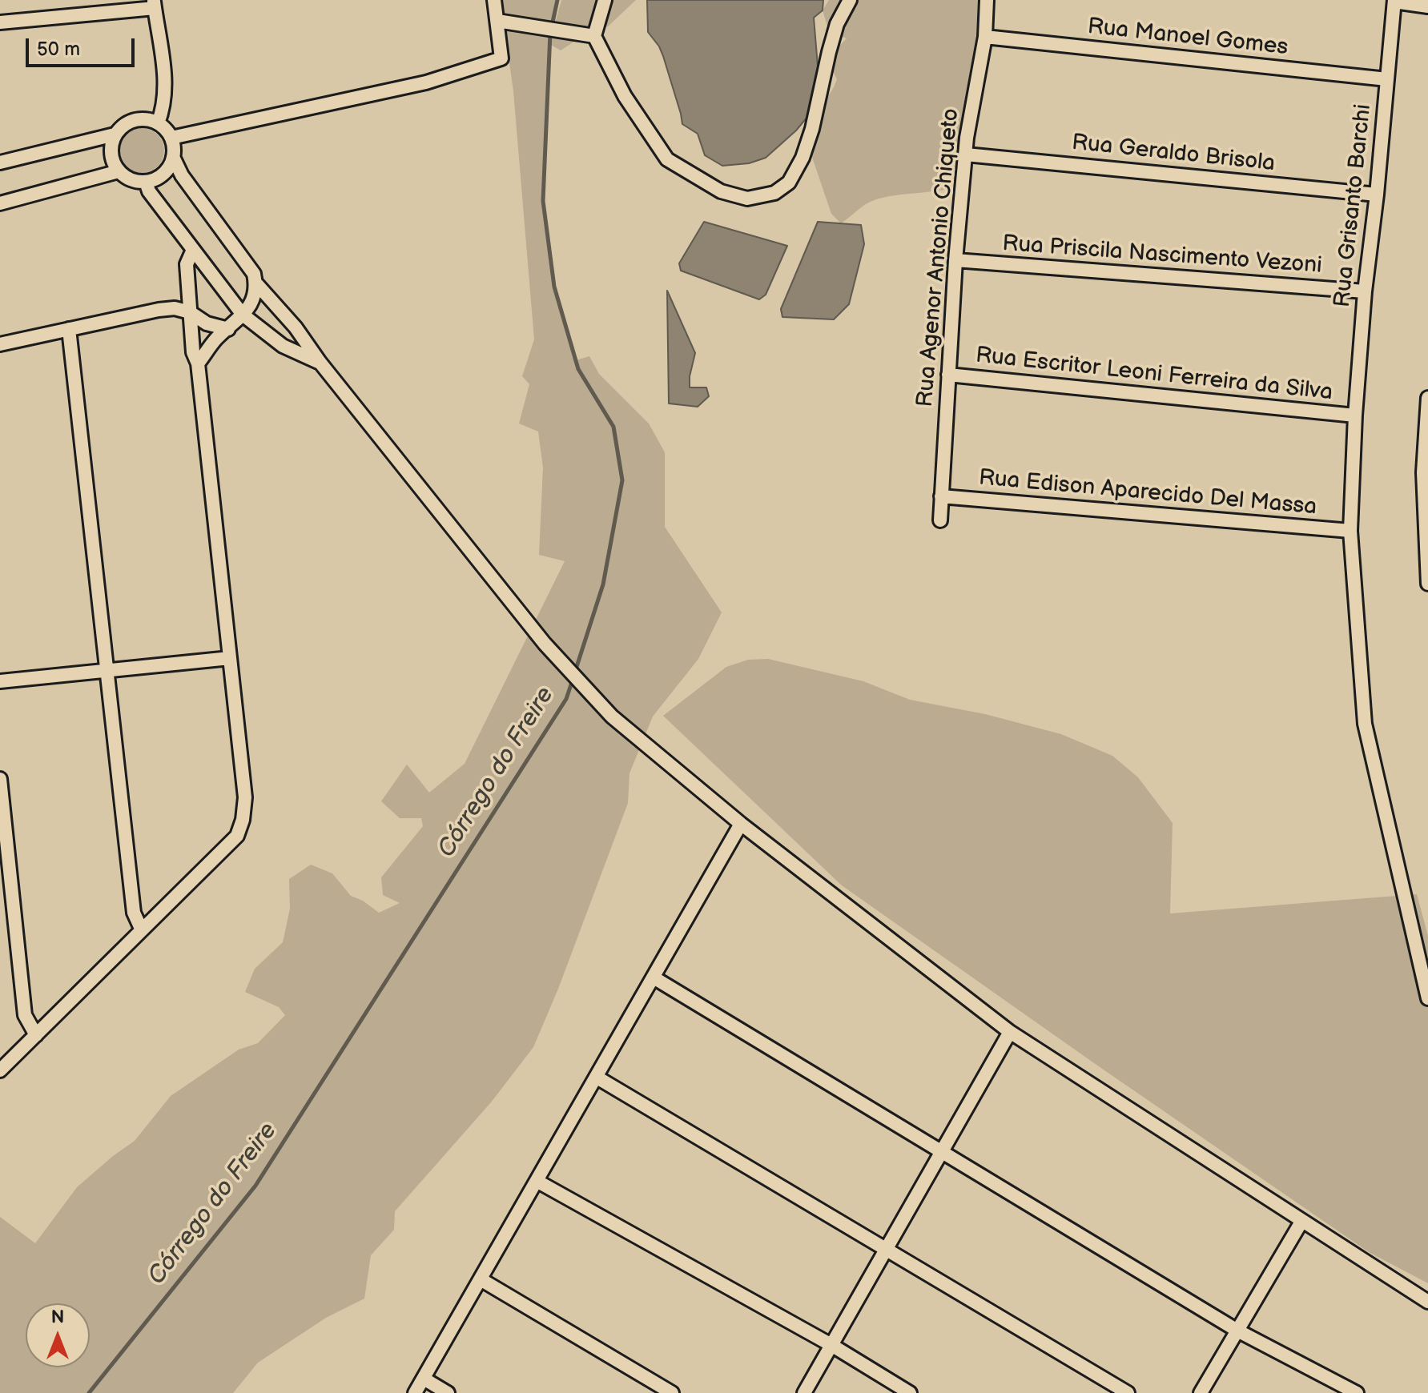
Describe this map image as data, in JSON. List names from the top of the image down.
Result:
{
  "streets": {
    "street": [
      "Rua Manoel Gomes",
      "Rua Geraldo Brisola",
      "Rua Grisanto Barchi",
      "Rua Priscila Nascimento Vezoni",
      "Rua Agenor Antonio Chiqueto",
      "Rua Escritor Leoni Ferreira da Silva",
      "Rua Edison Aparecido Del Massa"
    ]
  },
  "crossings": [
    ["Rua Manoel Gomes", "Rua Grisanto Barchi"],
    ["Rua Manoel Gomes", "Rua Agenor Antonio Chiqueto"],
    ["Rua Geraldo Brisola", "Rua Grisanto Barchi"],
    ["Rua Geraldo Brisola", "Rua Agenor Antonio Chiqueto"],
    ["Rua Grisanto Barchi", "Rua Priscila Nascimento Vezoni"],
    ["Rua Grisanto Barchi", "Rua Escritor Leoni Ferreira da Silva"],
    ["Rua Grisanto Barchi", "Rua Edison Aparecido Del Massa"],
    ["Rua Priscila Nascimento Vezoni", "Rua Agenor Antonio Chiqueto"],
    ["Rua Agenor Antonio Chiqueto", "Rua Escritor Leoni Ferreira da Silva"],
    ["Rua Agenor Antonio Chiqueto", "Rua Edison Aparecido Del Massa"]
  ],
  "water": ["Córrego do Freire"],
  "scale_bar": "50 m",
  "north": "top"
}
